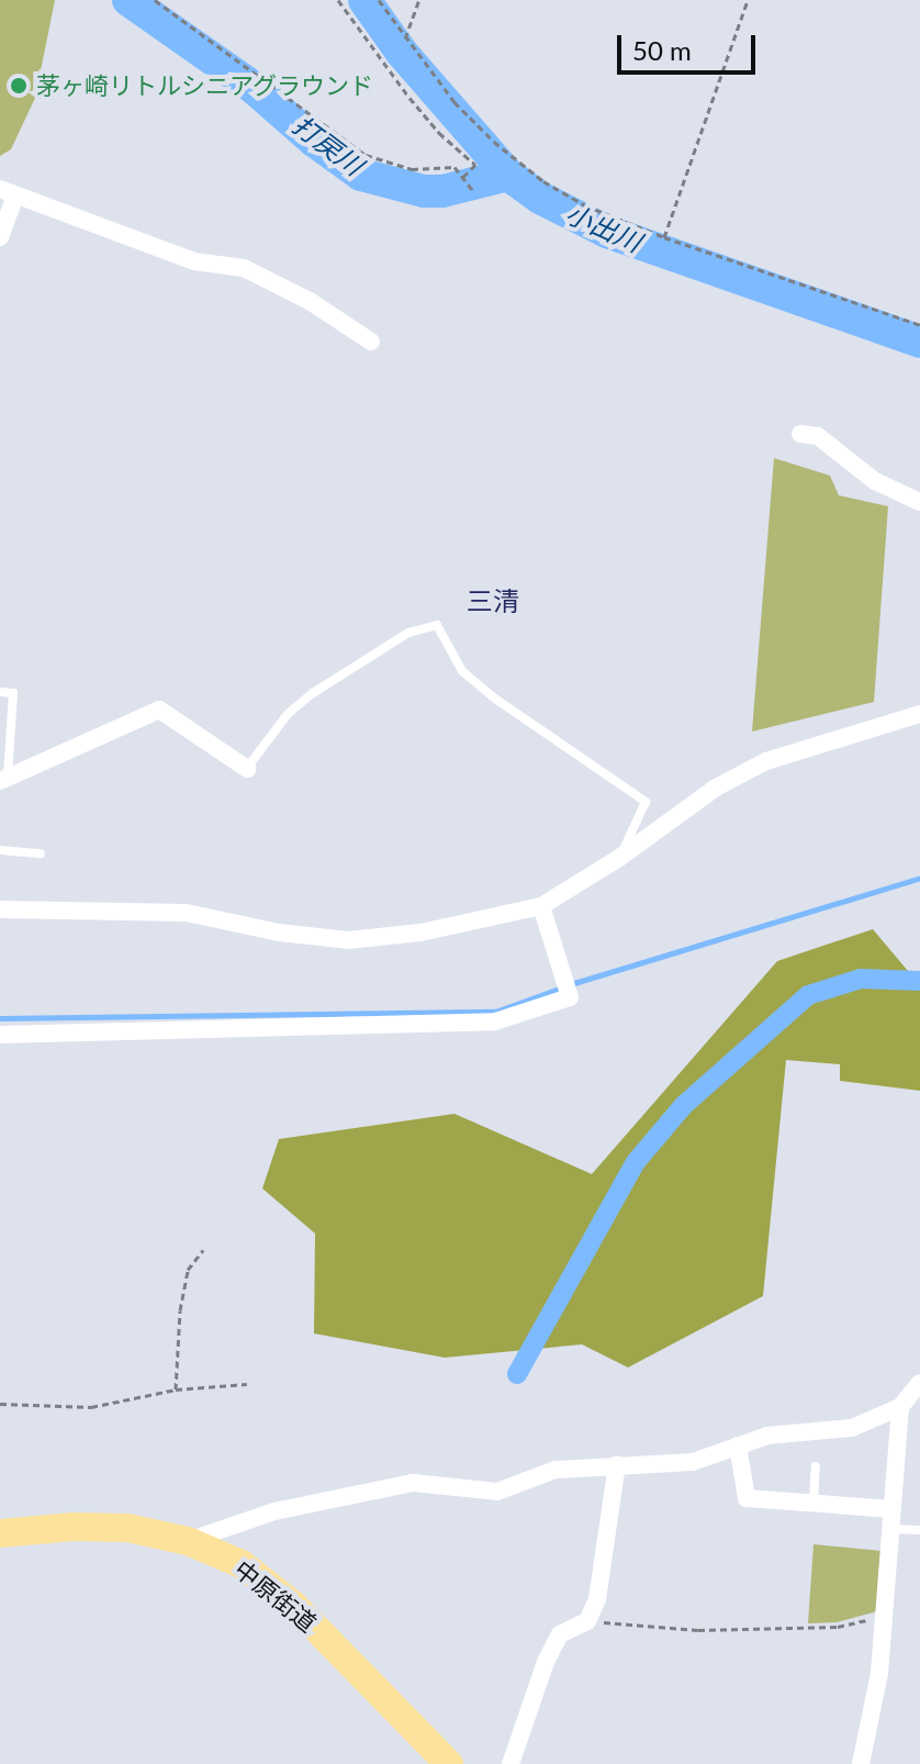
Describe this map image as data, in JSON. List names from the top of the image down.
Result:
{
  "streets": {
    "main road": ["中原街道"]
  },
  "districts": ["三清"],
  "water": ["打戻川", "小出川"],
  "places": ["茅ヶ崎リトルシニアグラウンド"],
  "scale_bar": "50 m"
}
